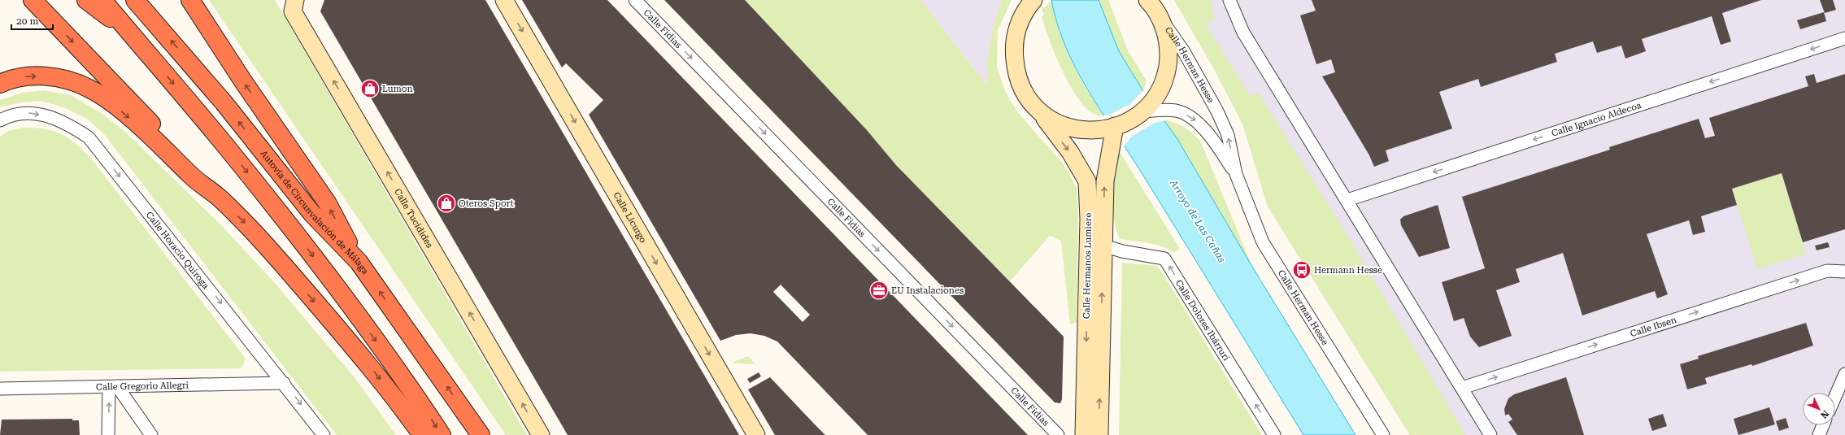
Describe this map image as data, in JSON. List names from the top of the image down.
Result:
{
  "streets": {
    "highway": ["Autovía de Circunvalación de Málaga"],
    "main road": ["Calle Tucídides", "Calle Licurgo", "Calle Hermanos Lumiere"],
    "street": [
      "Calle Fidias",
      "Calle Herman Hesse",
      "Calle Ignacio Aldecoa",
      "Calle Horacio Quiroga",
      "Calle Dolores Ibárruri",
      "Calle Ibsen",
      "Calle Gregorio Allegri"
    ]
  },
  "crossings": [
    ["Calle Horacio Quiroga", "Calle Gregorio Allegri"],
    ["Calle Hermanos Lumiere", "Calle Dolores Ibárruri"]
  ],
  "one_way": [
    "Calle Fidias",
    "Calle Ignacio Aldecoa",
    "Calle Tucídides",
    "Calle Licurgo",
    "Calle Horacio Quiroga",
    "Calle Dolores Ibárruri",
    "Calle Ibsen"
  ],
  "water": ["Arroyo de Las Cañas"],
  "places": {
    "shop": ["Lumon", "Oteros Sport"],
    "bus stop": ["Hermann Hesse"],
    "office": ["EU Instalaciones"]
  },
  "scale_bar": "20 m",
  "north": "bottom right"
}
